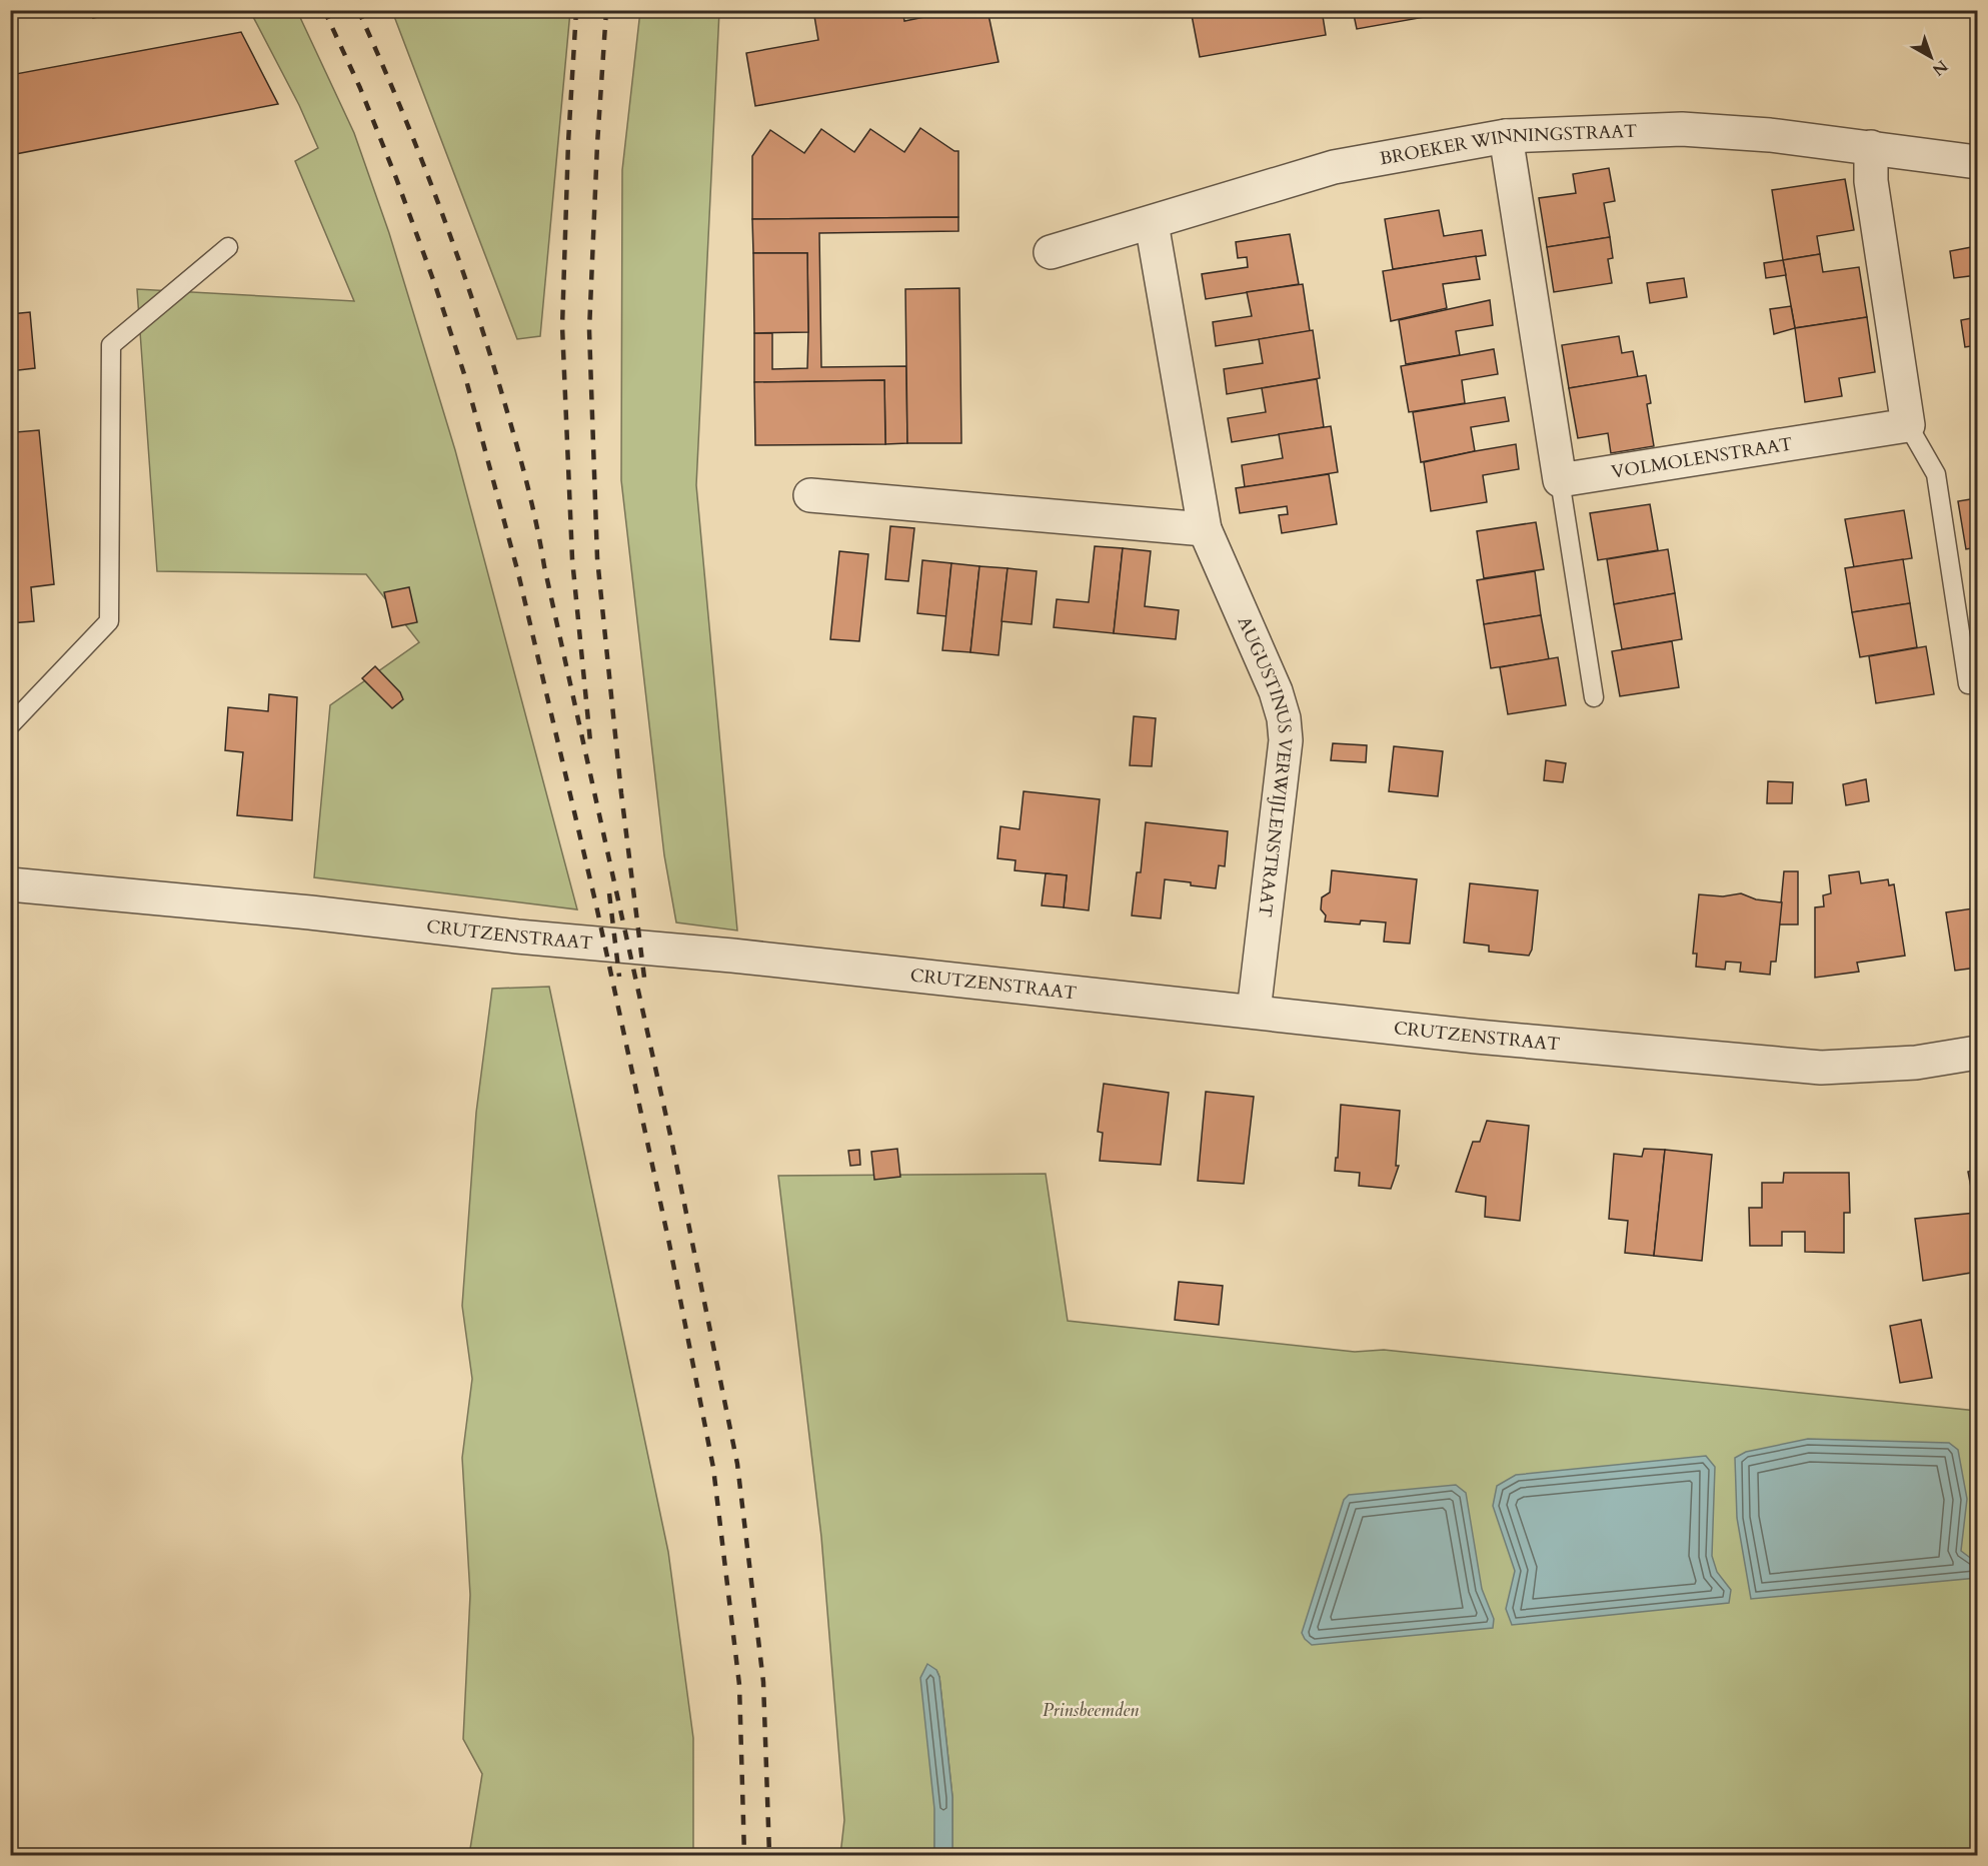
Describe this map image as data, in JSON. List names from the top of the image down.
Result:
{
  "streets": {
    "street": [
      "BROEKER WINNINGSTRAAT",
      "VOLMOLENSTRAAT",
      "AUGUSTINUS VERWIJLENSTRAAT",
      "CRUTZENSTRAAT"
    ]
  },
  "crossings": [
    ["BROEKER WINNINGSTRAAT", "AUGUSTINUS VERWIJLENSTRAAT"],
    ["AUGUSTINUS VERWIJLENSTRAAT", "CRUTZENSTRAAT"]
  ],
  "parks": ["Prinsbeemden"],
  "north": "bottom right"
}
